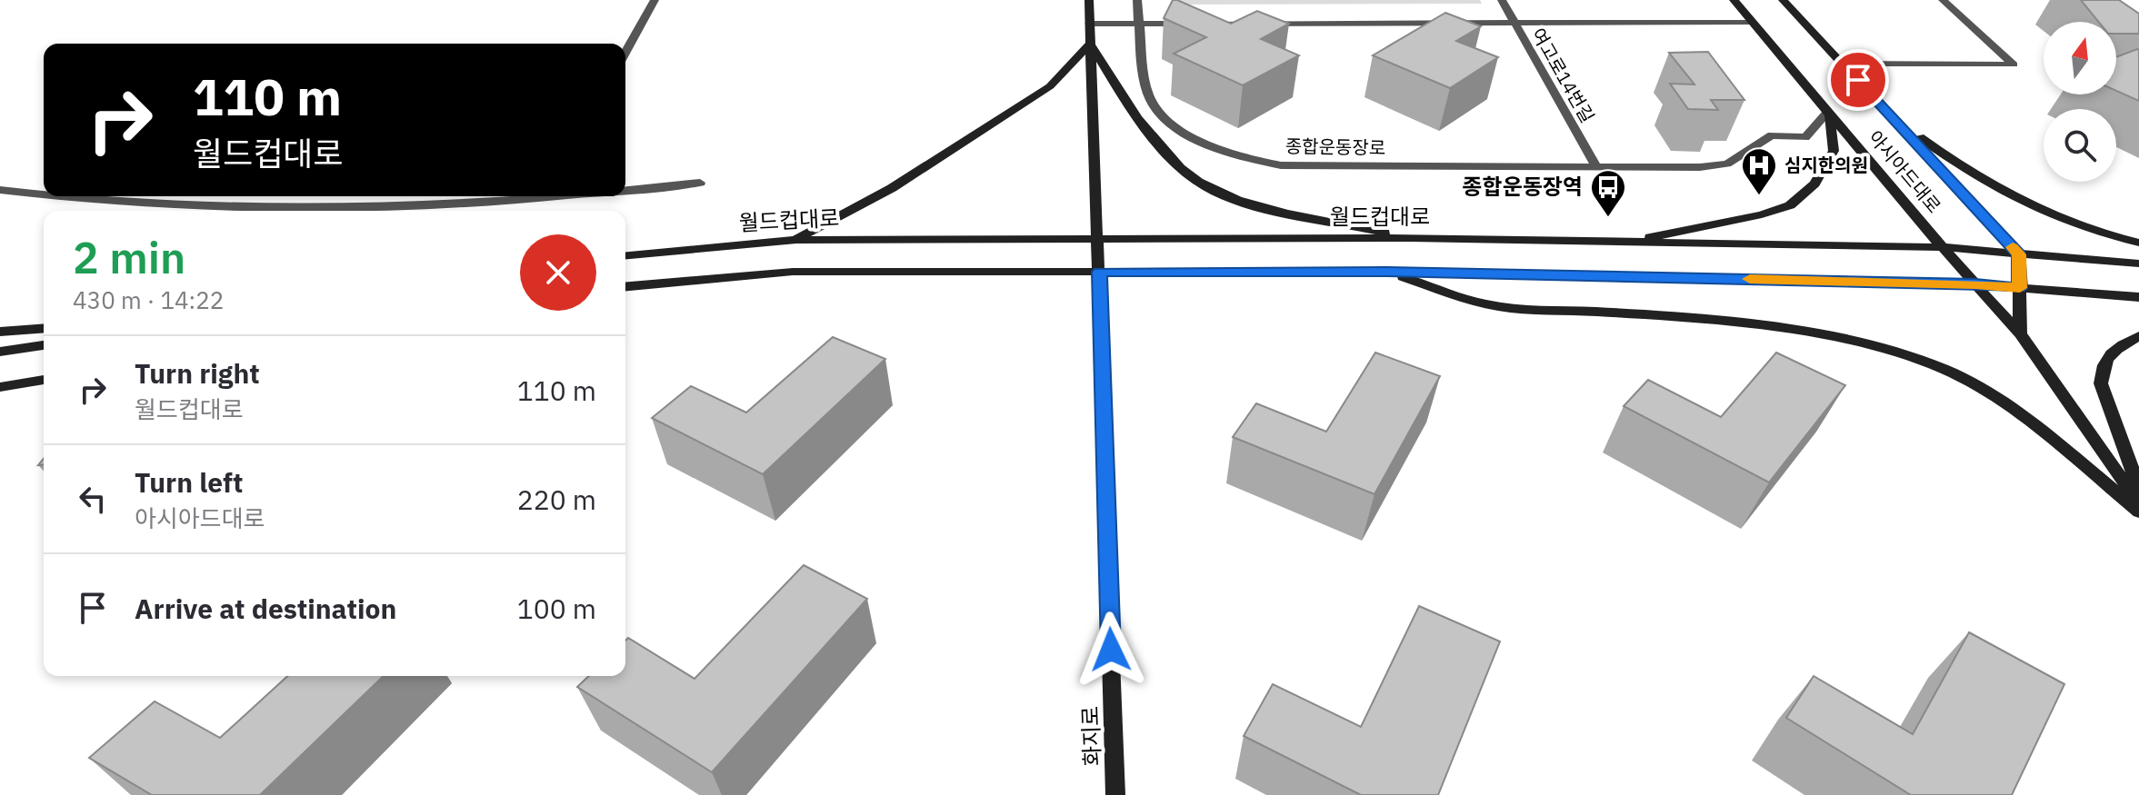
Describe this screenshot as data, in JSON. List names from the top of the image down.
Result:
{
  "streets": {
    "main road": ["아시아드대로", "월드컵대로", "화지로"],
    "street": ["여고로14번길", "종합운동장로"]
  },
  "crossings": [
    ["여고로14번길", "종합운동장로"],
    ["종합운동장로", "아시아드대로"],
    ["아시아드대로", "월드컵대로"],
    ["월드컵대로", "화지로"]
  ],
  "places": {
    "hospital": ["심지한의원"],
    "bus stop": ["종합운동장역"]
  },
  "north": "top",
  "page": {
    "turn": ["110 m", "월드컵대로"],
    "heading": ["2 min", "430 m · 14:22"],
    "list": [
      {
        "name": "Turn right",
        "note": "월드컵대로",
        "value": "110 m"
      },
      {
        "name": "Turn left",
        "note": "아시아드대로",
        "value": "220 m"
      },
      {
        "name": "Arrive at destination",
        "value": "100 m"
      }
    ]
  }
}
